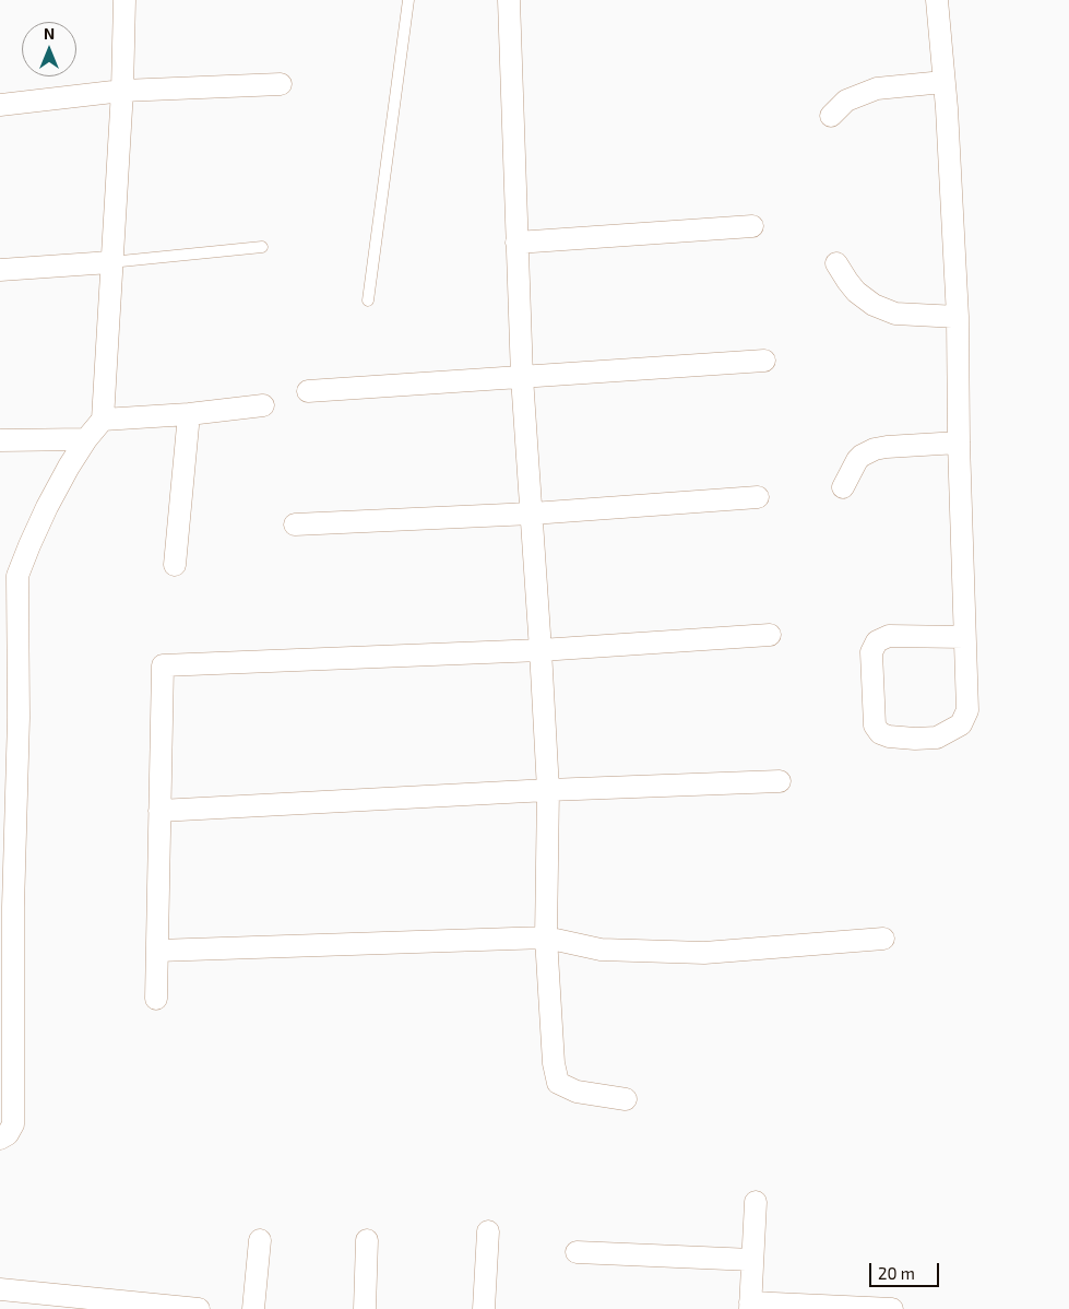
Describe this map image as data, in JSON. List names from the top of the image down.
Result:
{
  "scale_bar": "20 m",
  "north": "top"
}
